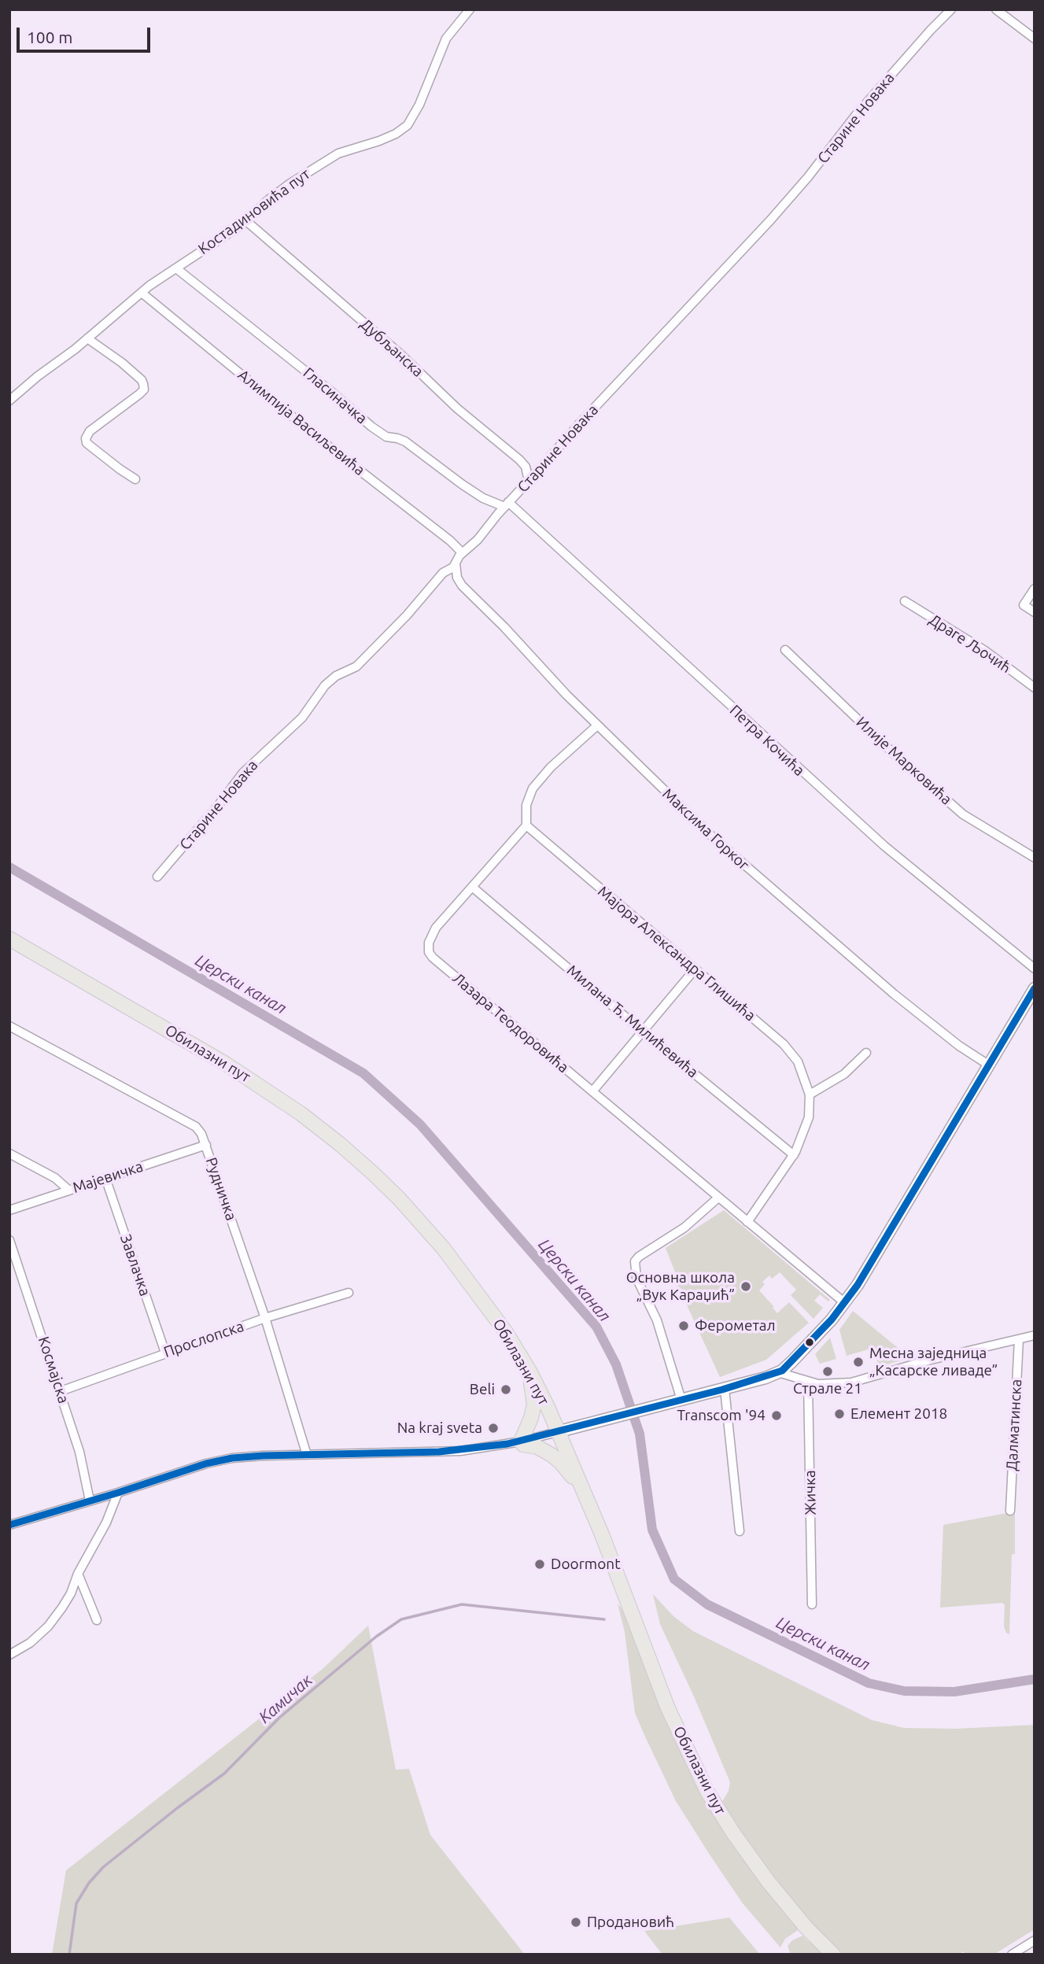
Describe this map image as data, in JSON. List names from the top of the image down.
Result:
{
  "streets": {
    "main road": ["Обилазни пут"],
    "street": [
      "Старине Новака",
      "Костадиновића пут",
      "Дубљанска",
      "Гласиначка",
      "Алимпија Васиљевића",
      "Драге Љочић",
      "Петра Кочића",
      "Илије Марковића",
      "Максима Горког",
      "Мајора Александра Глишића",
      "Милана Ђ. Милићевића",
      "Лазара Теодоровића",
      "Мајевичка",
      "Рудничка",
      "Завлачка",
      "Прослопска",
      "Космајска",
      "Далматинска",
      "Жичка"
    ]
  },
  "crossings": [
    ["Старине Новака", "Дубљанска"],
    ["Старине Новака", "Гласиначка"],
    ["Старине Новака", "Алимпија Васиљевића"],
    ["Старине Новака", "Петра Кочића"],
    ["Старине Новака", "Максима Горког"],
    ["Костадиновића пут", "Дубљанска"],
    ["Костадиновића пут", "Гласиначка"],
    ["Костадиновића пут", "Алимпија Васиљевића"],
    ["Гласиначка", "Петра Кочића"],
    ["Мајора Александра Глишића", "Лазара Теодоровића"],
    ["Милана Ђ. Милићевића", "Лазара Теодоровића"],
    ["Мајевичка", "Рудничка"],
    ["Мајевичка", "Завлачка"],
    ["Рудничка", "Прослопска"],
    ["Завлачка", "Прослопска"],
    ["Прослопска", "Космајска"]
  ],
  "water": ["Церски канал", "Камичак"],
  "places": [
    "Основна школа „Вук Караџић”",
    "Ферометал",
    "Месна заједница „Касарске ливаде”",
    "Страле 21",
    "Beli",
    "Елемент 2018",
    "Transcom '94",
    "Na kraj sveta",
    "Doormont",
    "Продановић"
  ],
  "scale_bar": "100 m"
}
